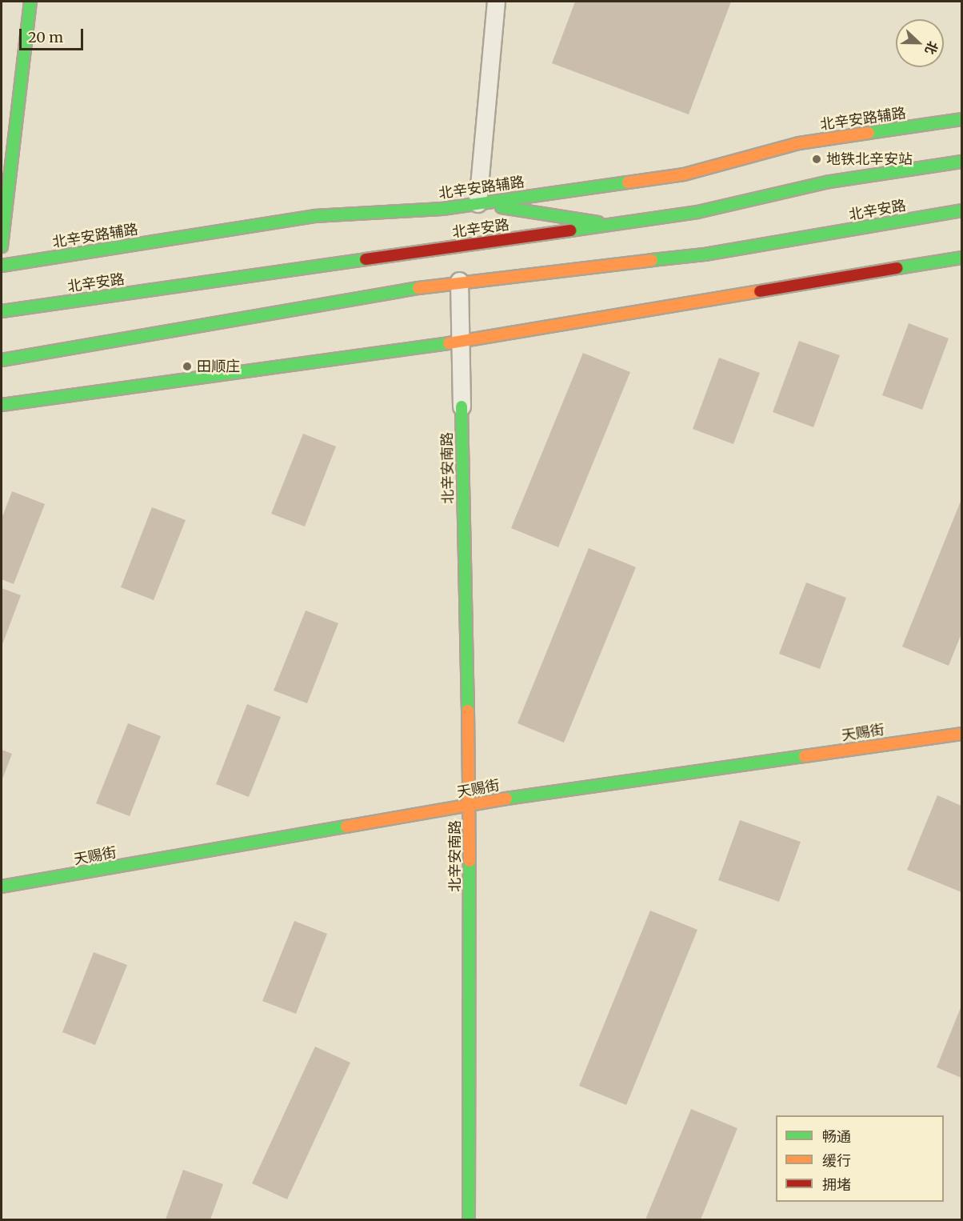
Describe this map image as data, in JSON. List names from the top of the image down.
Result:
{
  "streets": {
    "street": [
      "北辛安路辅路",
      "北辛安路",
      "北辛安南路",
      "天赐街"
    ]
  },
  "crossings": [
    ["北辛安南路", "天赐街"]
  ],
  "places": ["地铁北辛安站", "田顺庄"],
  "legend": ["畅通", "缓行", "拥堵"],
  "scale_bar": "20 m",
  "north": "right"
}
